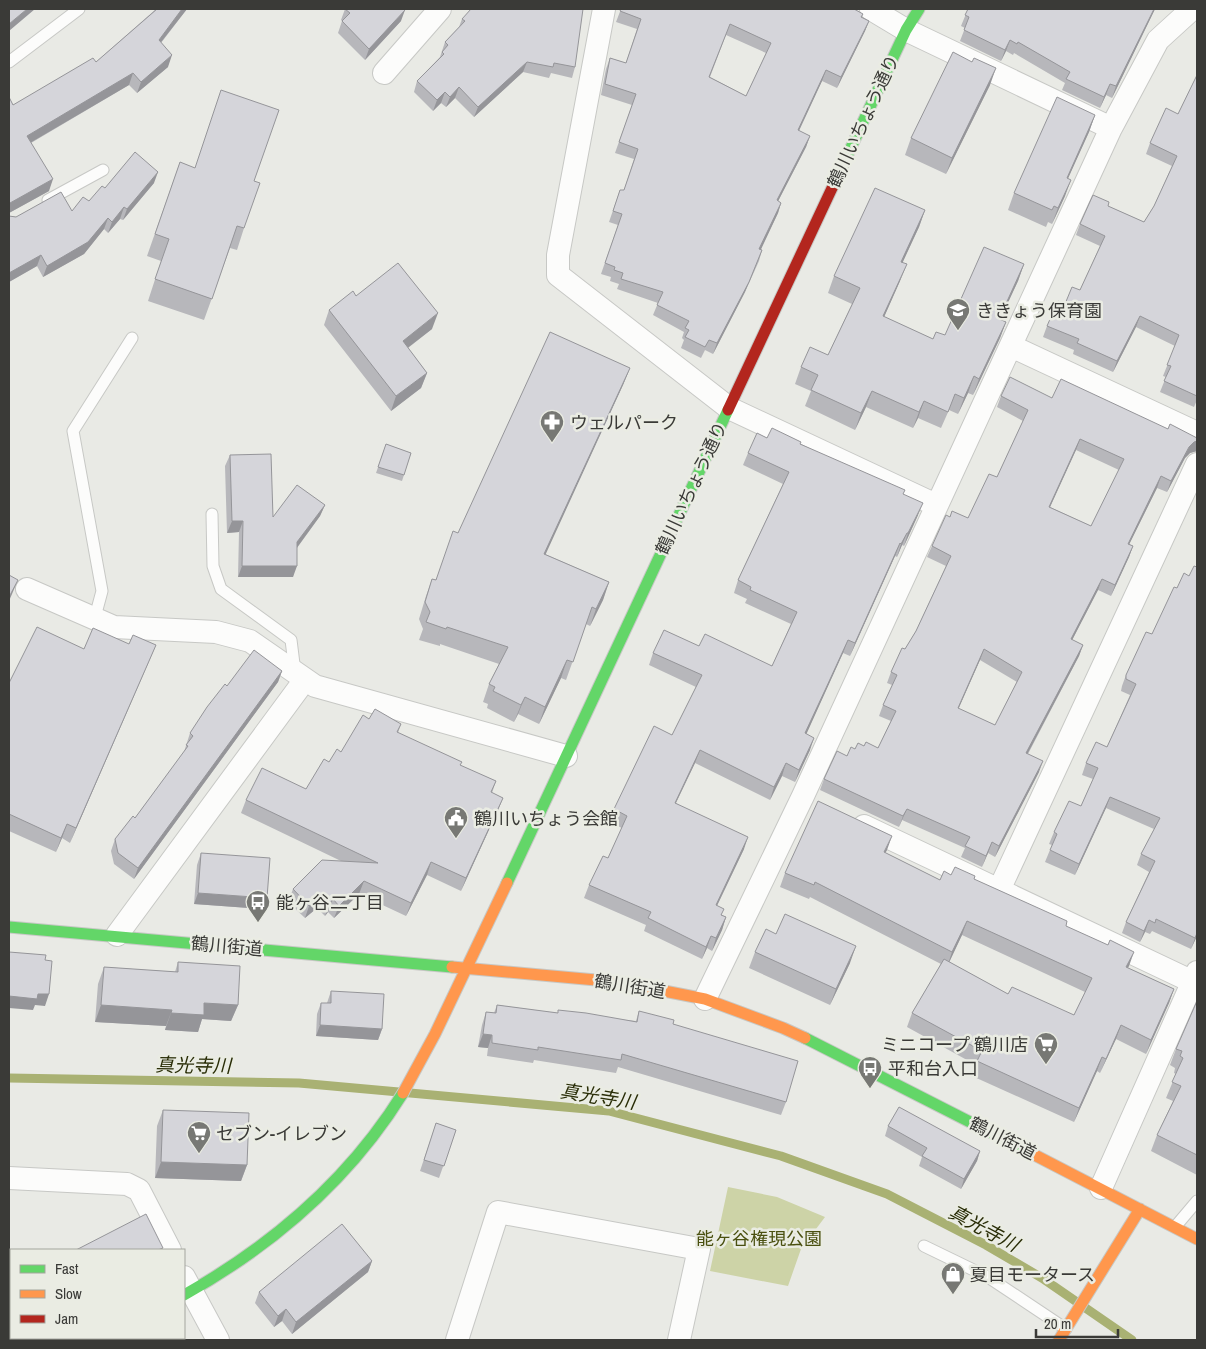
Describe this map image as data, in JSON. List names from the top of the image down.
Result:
{
  "streets": {
    "street": ["鶴川いちょう通り", "鶴川街道"]
  },
  "crossings": [
    ["鶴川いちょう通り", "鶴川街道"]
  ],
  "water": ["真光寺川"],
  "parks": ["能ヶ谷権現公園"],
  "places": {
    "school or university": ["ききょう保育園"],
    "pharmacy": ["ウェルパーク"],
    "public building": ["鶴川いちょう会館"],
    "bus stop": ["能ヶ谷二丁目", "平和台入口"],
    "supermarket": ["ミニコープ 鶴川店", "セブン-イレブン"],
    "shop": ["夏目モータース"]
  },
  "legend": ["Fast", "Slow", "Jam"],
  "scale_bar": "20 m"
}
